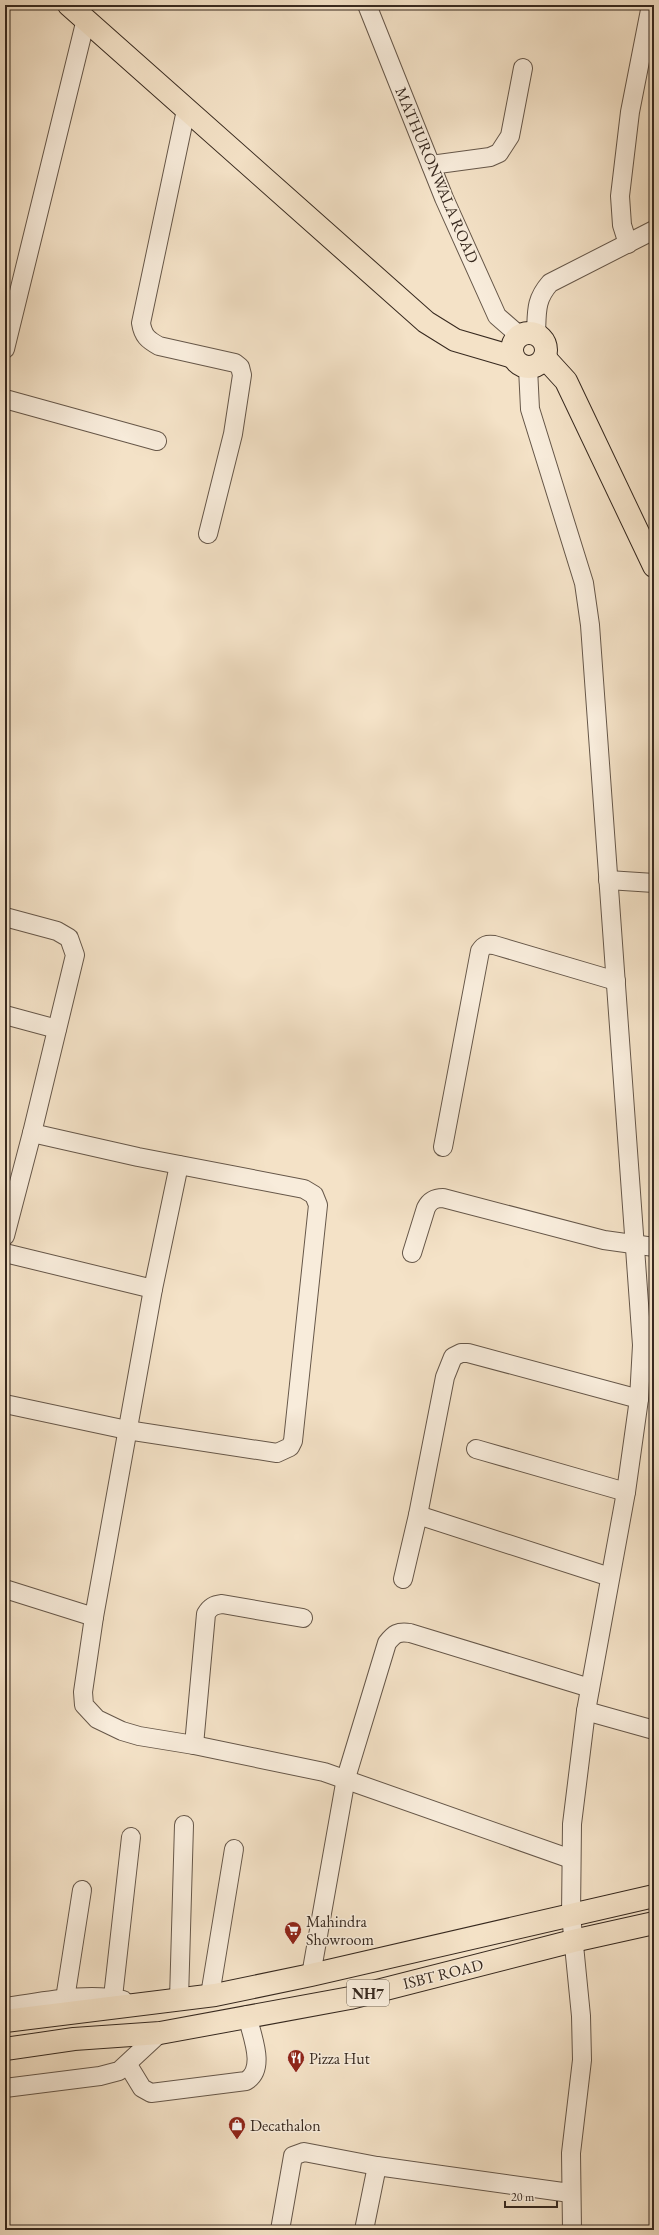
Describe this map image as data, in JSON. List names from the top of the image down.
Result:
{
  "streets": {
    "main road": ["ISBT ROAD", "NH7"],
    "street": ["MATHURONWALA ROAD"]
  },
  "crossings": [
    ["ISBT ROAD", "NH7"]
  ],
  "places": {
    "supermarket": ["Mahindra Showroom"],
    "restaurant": ["Pizza Hut"],
    "shop": ["Decathalon"]
  },
  "scale_bar": "20 m"
}
